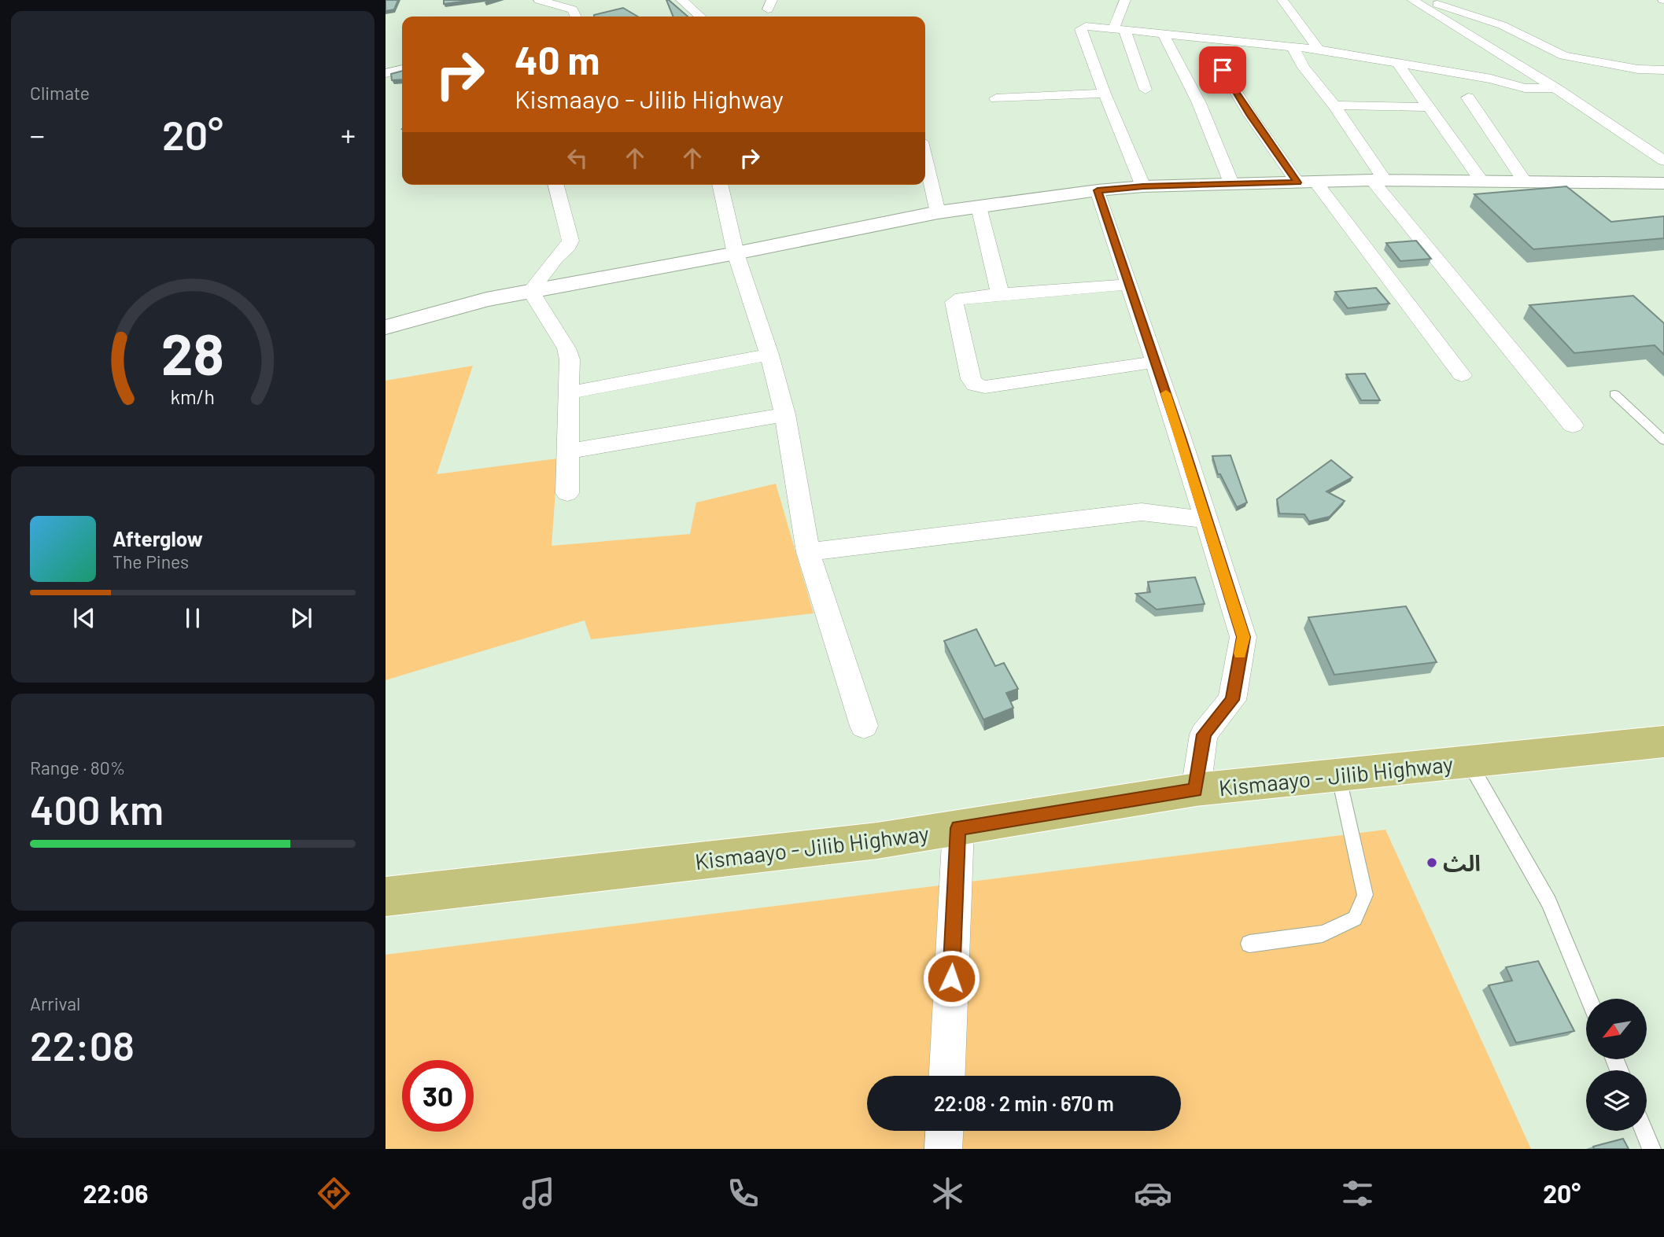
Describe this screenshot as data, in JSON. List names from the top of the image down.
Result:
{
  "streets": {
    "main road": ["Kismaayo - Jilib Highway"]
  },
  "places": ["الث"],
  "north": "bottom left",
  "page": {
    "tile": [
      "Climate",
      ["Range · 80%", "400 km"],
      ["Arrival", "22:08"]
    ],
    "turn": ["40 m", "Kismaayo - Jilib Highway"],
    "heat": ["−", "20°", "+"],
    "song": ["Afterglow", "The Pines"],
    "limit": "30",
    "trip": "22:08 · 2 min · 670 m",
    "tabs": ["22:06", "20°"],
    "gauge": ["28", "km/h"]
  }
}
